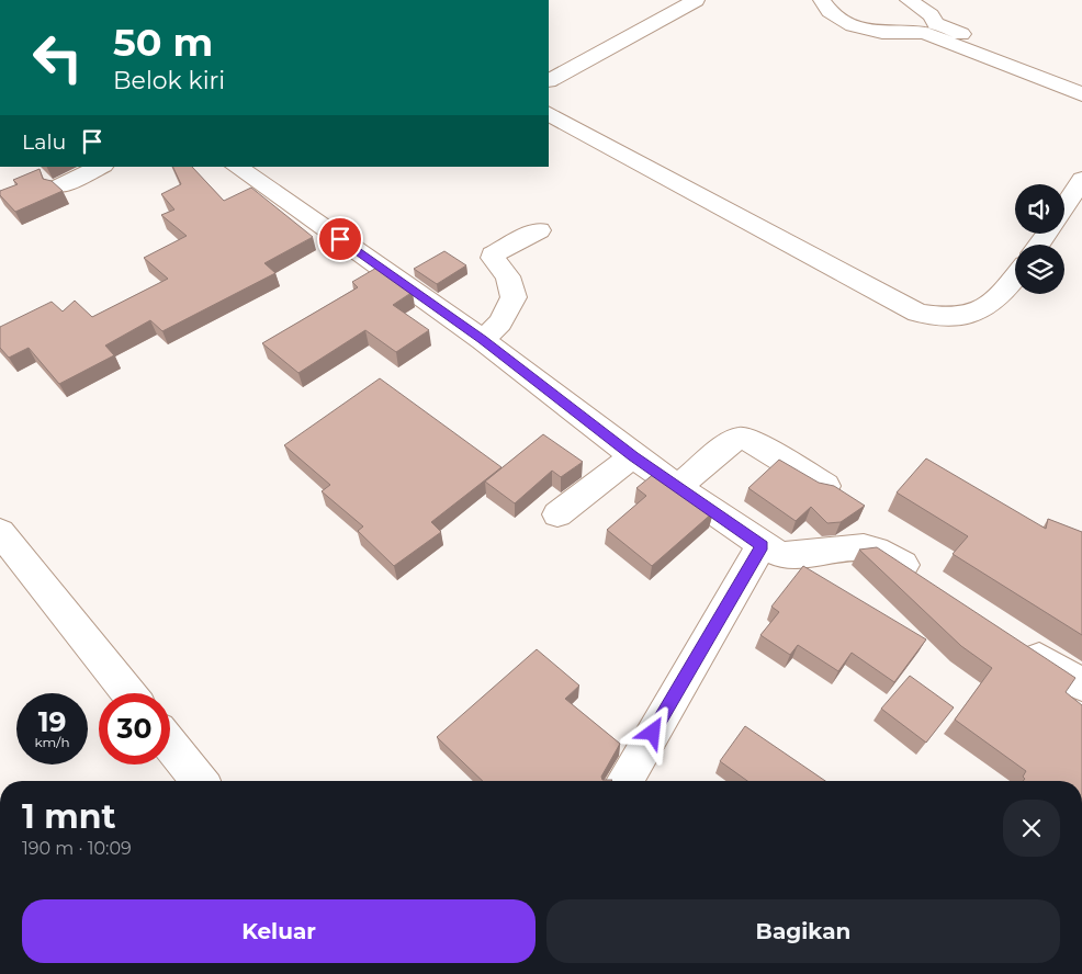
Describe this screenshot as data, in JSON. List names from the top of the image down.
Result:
{
  "page": {
    "turn": ["50 m", "Belok kiri"],
    "then": "Lalu",
    "speed": "19 km/h",
    "limit": "30",
    "heading": ["1 mnt", "190 m · 10:09"],
    "buttons": ["Keluar", "Bagikan"]
  }
}
